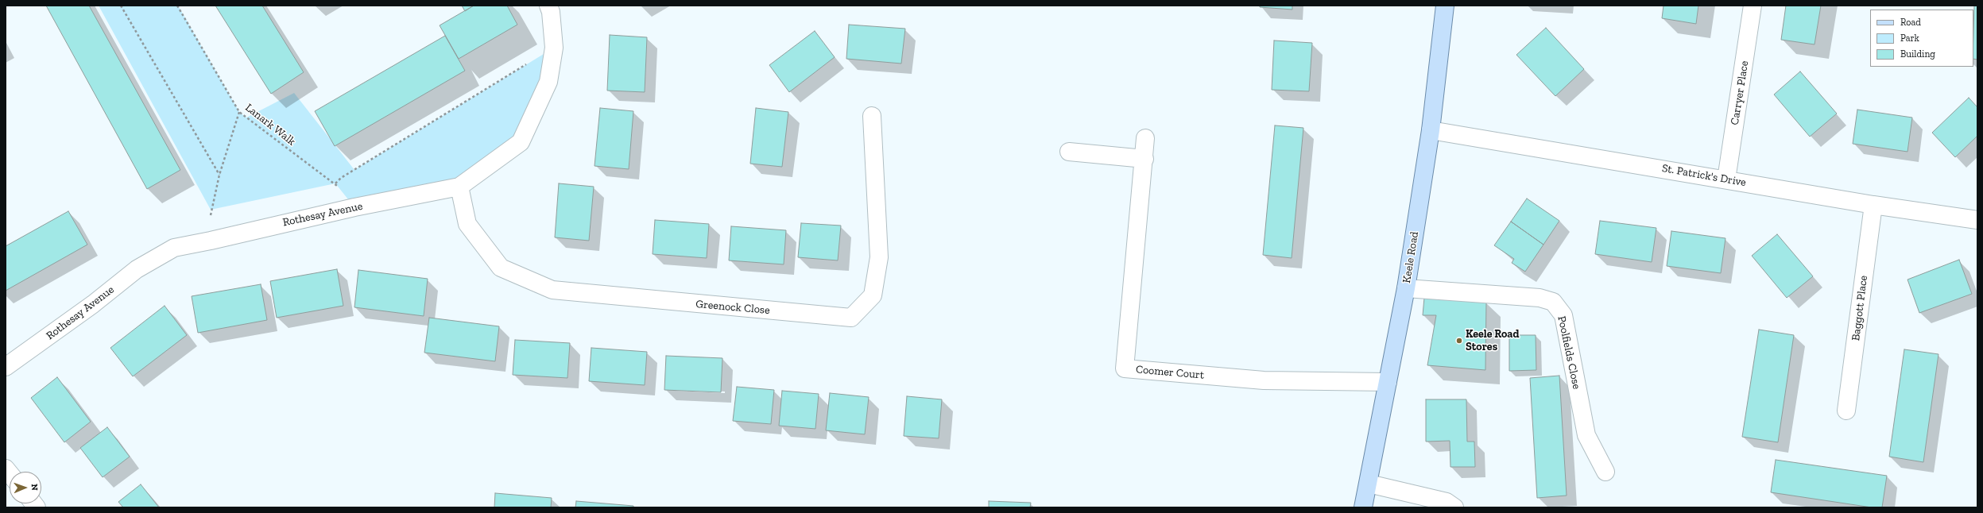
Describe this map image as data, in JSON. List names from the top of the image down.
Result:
{
  "streets": {
    "main road": ["Keele Road"],
    "street": [
      "Carryer Place",
      "St. Patrick's Drive",
      "Rothesay Avenue",
      "Greenock Close",
      "Baggott Place",
      "Poolfields Close",
      "Coomer Court"
    ],
    "path": ["Lanark Walk"]
  },
  "crossings": [
    ["Carryer Place", "St. Patrick's Drive"],
    ["Lanark Walk", "Rothesay Avenue"],
    ["St. Patrick's Drive", "Keele Road"],
    ["St. Patrick's Drive", "Baggott Place"],
    ["Rothesay Avenue", "Greenock Close"],
    ["Keele Road", "Poolfields Close"],
    ["Keele Road", "Coomer Court"]
  ],
  "places": ["Keele Road Stores"],
  "legend": ["Road", "Park", "Building"],
  "north": "right"
}
